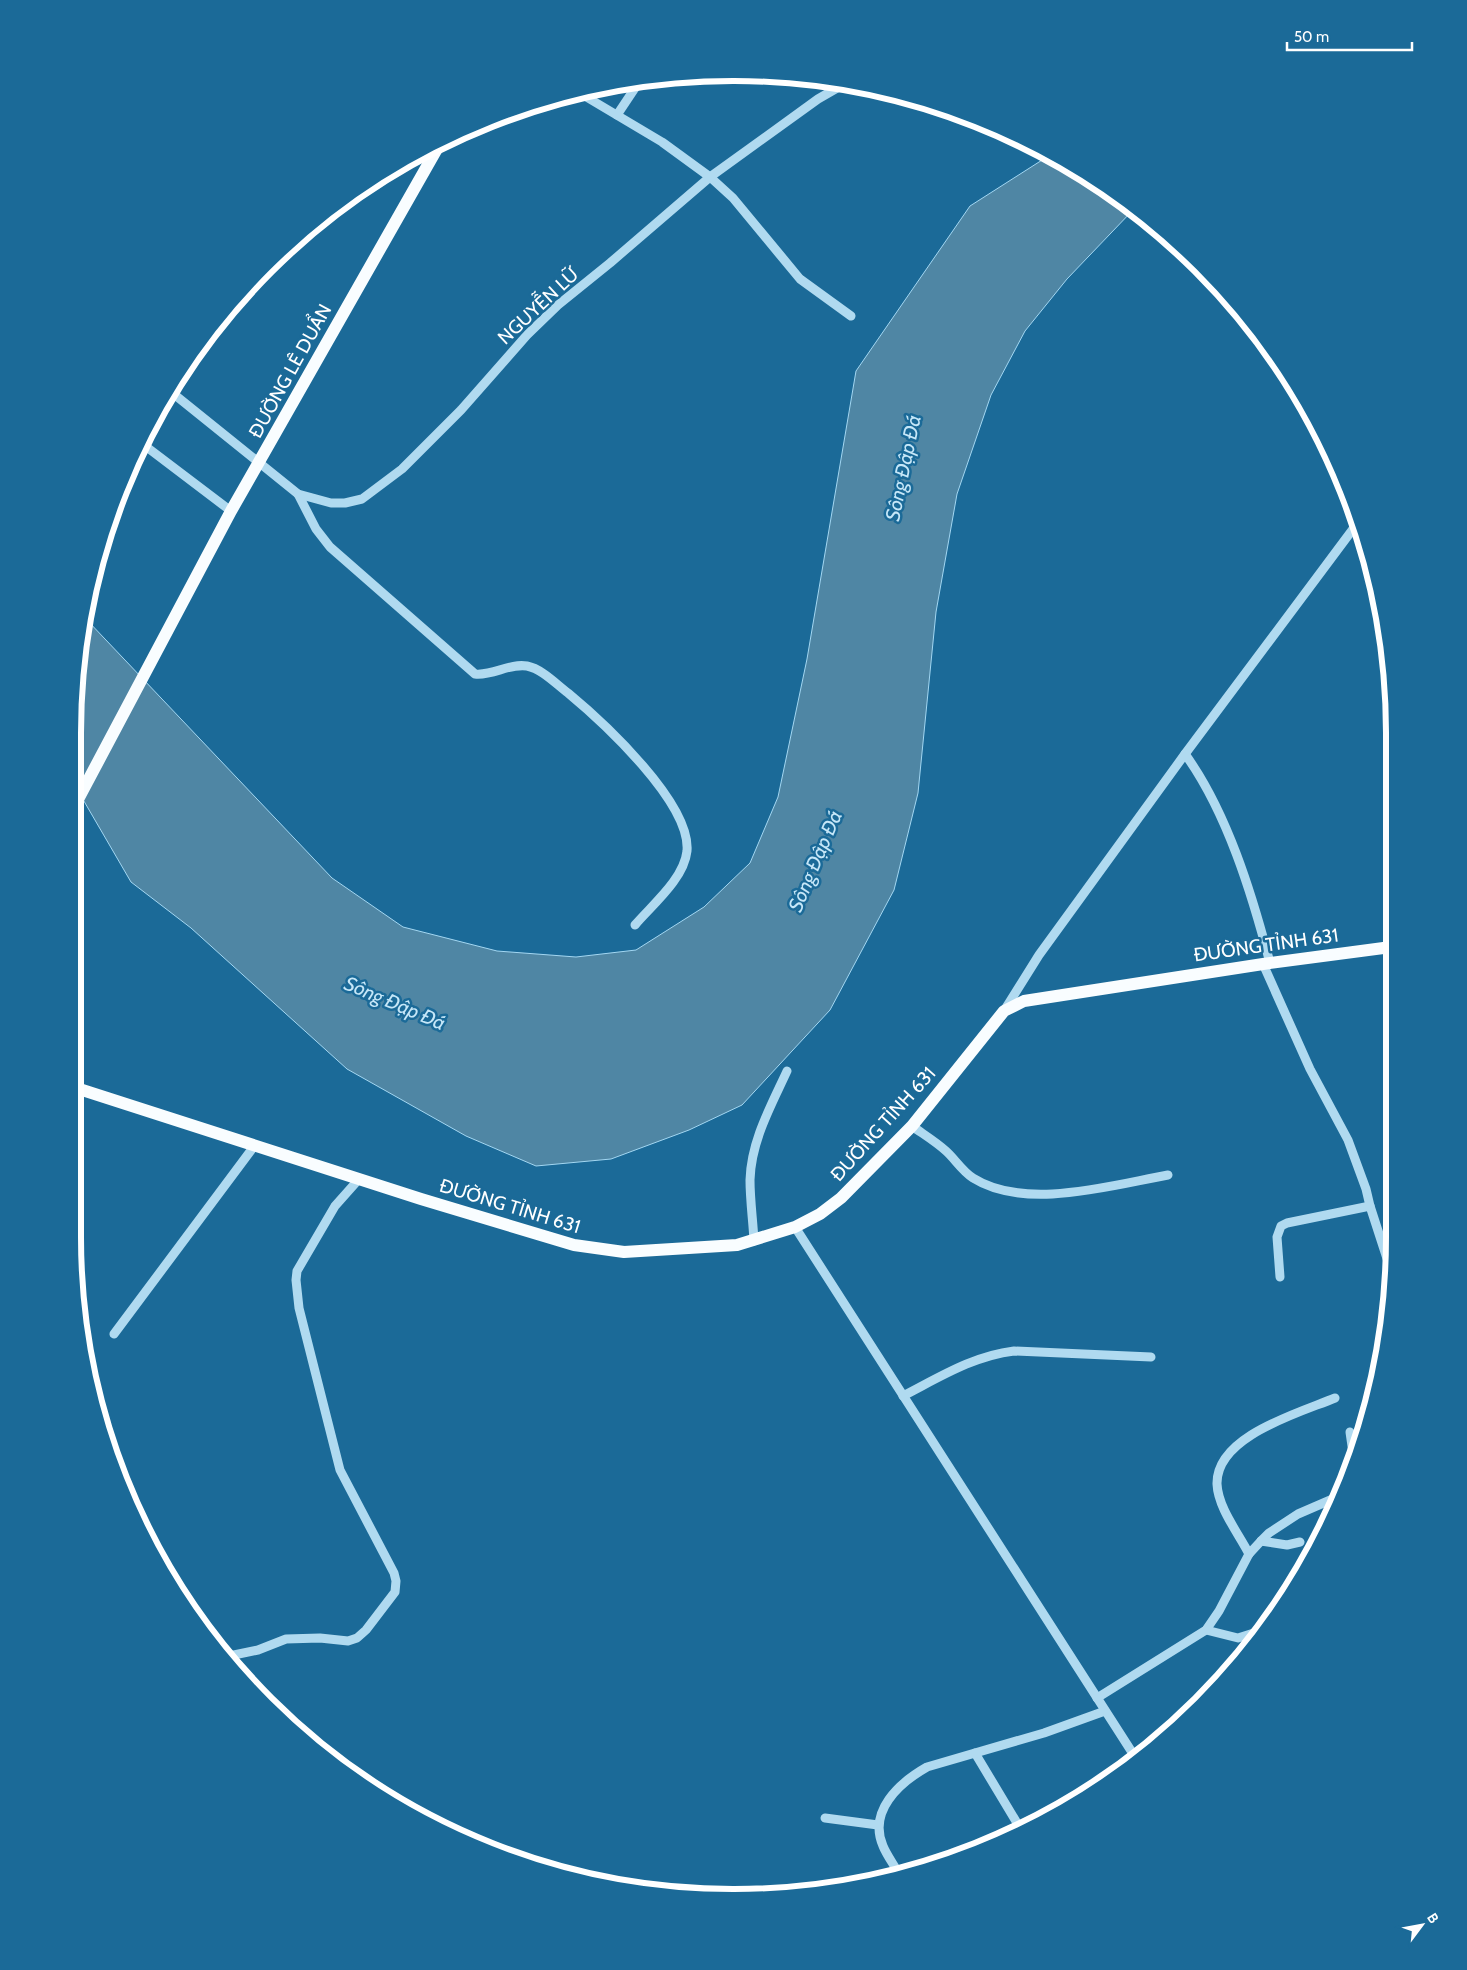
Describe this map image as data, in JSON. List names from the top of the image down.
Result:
{
  "streets": {
    "main road": ["ĐƯỜNG LÊ DUẨN", "ĐƯỜNG TỈNH 631"],
    "street": ["NGUYỄN LỮ"]
  },
  "crossings": [
    ["NGUYỄN LỮ", "ĐƯỜNG LÊ DUẨN"]
  ],
  "water": ["Sông Đập Đá"],
  "scale_bar": "50 m",
  "north": "top right"
}
